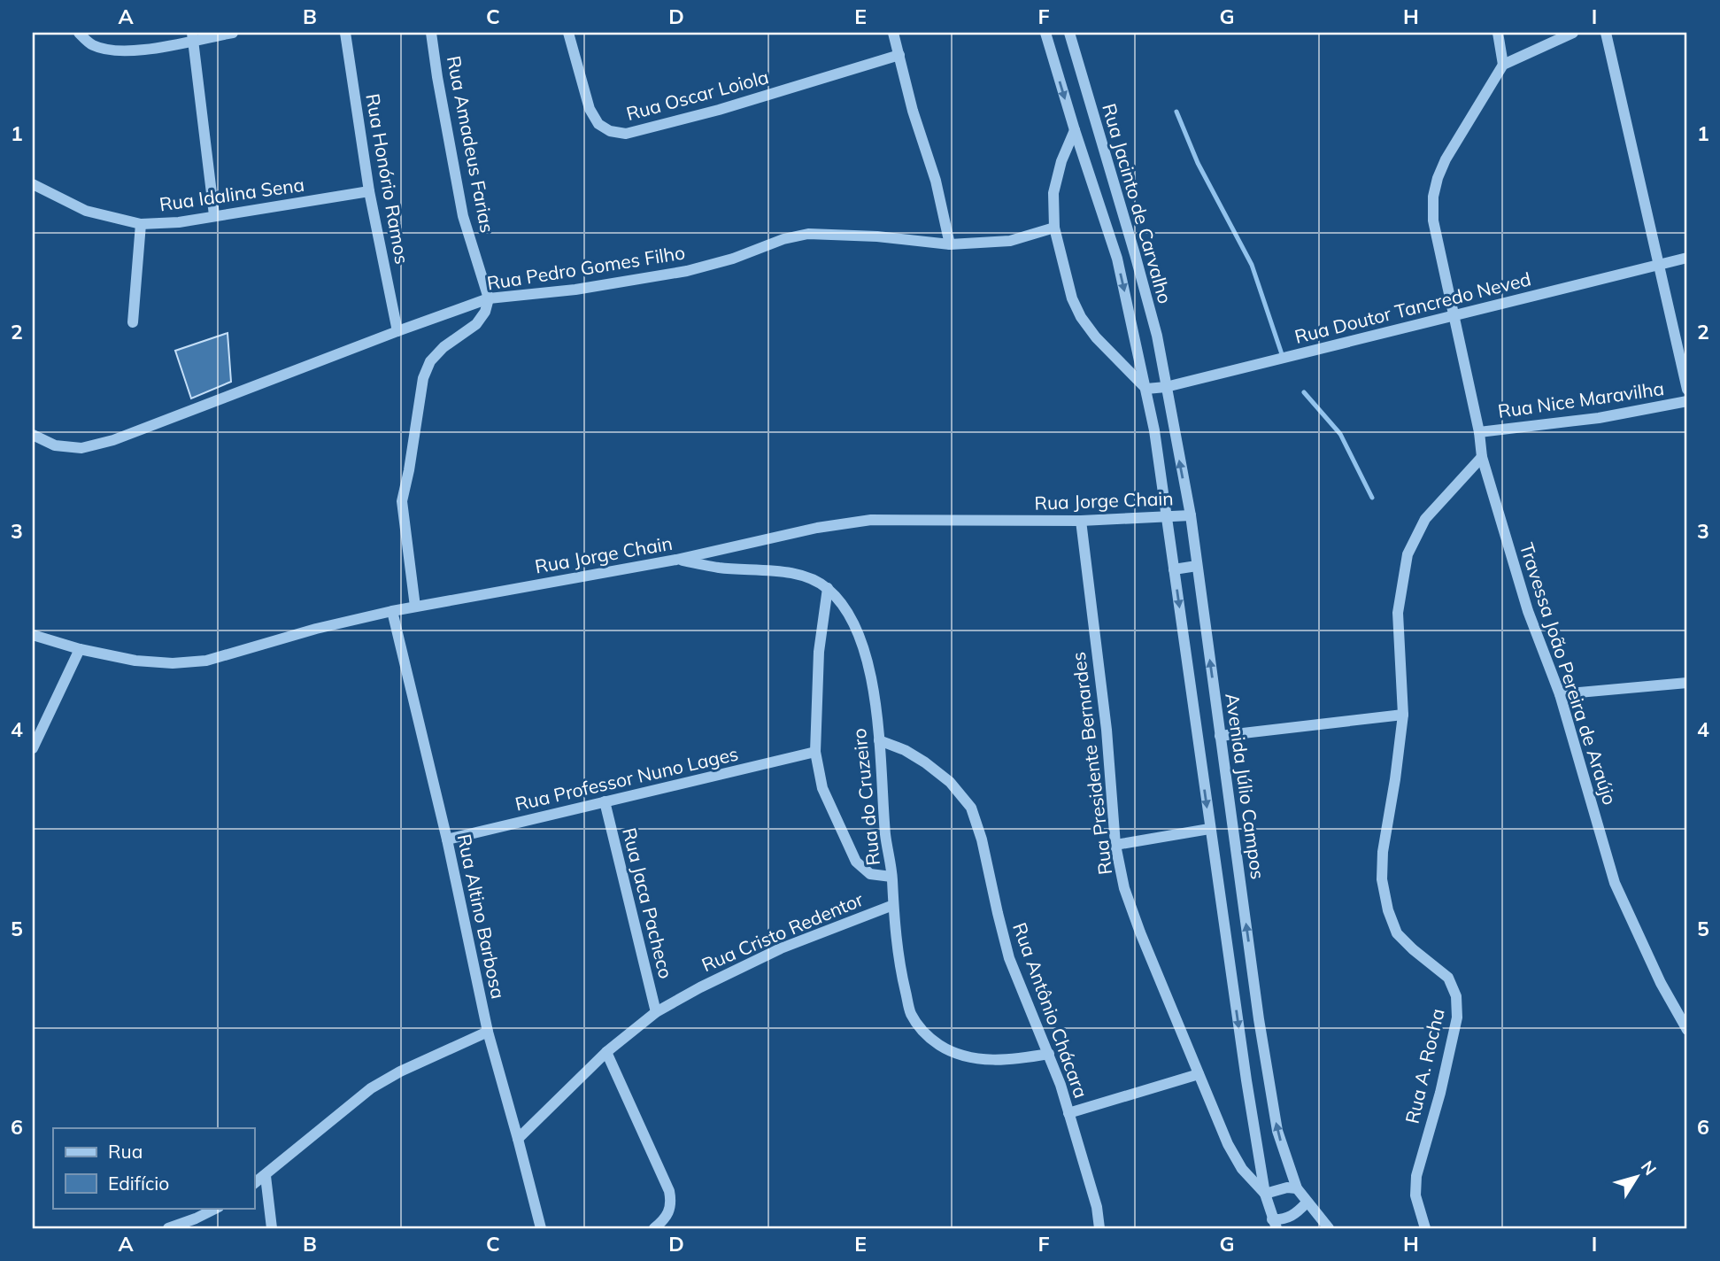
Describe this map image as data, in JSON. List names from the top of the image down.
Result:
{
  "streets": {
    "street": [
      "Rua Oscar Loiola",
      "Rua Amadeus Farias",
      "Rua Honório Ramos",
      "Rua Idalina Sena",
      "Rua Jacinto de Carvalho",
      "Rua Pedro Gomes Filho",
      "Rua Doutor Tancredo Neved",
      "Rua Nice Maravilha",
      "Rua Jorge Chain",
      "Travessa João Pereira de Araújo",
      "Rua Presidente Bernardes",
      "Rua Professor Nuno Lages",
      "Avenida Júlio Campos",
      "Rua do Cruzeiro",
      "Rua Jaca Pacheco",
      "Rua Altino Barbosa",
      "Rua Cristo Redentor",
      "Rua Antônio Chácara",
      "Rua A. Rocha"
    ]
  },
  "crossings": [
    ["Rua Amadeus Farias", "Rua Pedro Gomes Filho"],
    ["Rua Honório Ramos", "Rua Idalina Sena"],
    ["Rua Honório Ramos", "Rua Pedro Gomes Filho"],
    ["Rua Jacinto de Carvalho", "Rua Doutor Tancredo Neved"],
    ["Rua Jacinto de Carvalho", "Avenida Júlio Campos"],
    ["Rua Doutor Tancredo Neved", "Travessa João Pereira de Araújo"],
    ["Rua Doutor Tancredo Neved", "Avenida Júlio Campos"],
    ["Rua Nice Maravilha", "Travessa João Pereira de Araújo"],
    ["Rua Jorge Chain", "Rua Presidente Bernardes"],
    ["Rua Jorge Chain", "Avenida Júlio Campos"],
    ["Rua Jorge Chain", "Rua do Cruzeiro"],
    ["Rua Jorge Chain", "Rua Altino Barbosa"],
    ["Travessa João Pereira de Araújo", "Rua A. Rocha"],
    ["Rua Professor Nuno Lages", "Rua Jaca Pacheco"],
    ["Rua Professor Nuno Lages", "Rua Altino Barbosa"],
    ["Rua do Cruzeiro", "Rua Cristo Redentor"],
    ["Rua do Cruzeiro", "Rua Antônio Chácara"],
    ["Rua Jaca Pacheco", "Rua Cristo Redentor"],
    ["Rua Altino Barbosa", "Rua Cristo Redentor"]
  ],
  "legend": ["Rua", "Edifício"],
  "north": "top right",
  "grid": {
    "columns": [
      "A",
      "B",
      "C",
      "D",
      "E",
      "F",
      "G",
      "H",
      "I"
    ],
    "rows": [
      "1",
      "2",
      "3",
      "4",
      "5",
      "6"
    ]
  }
}
